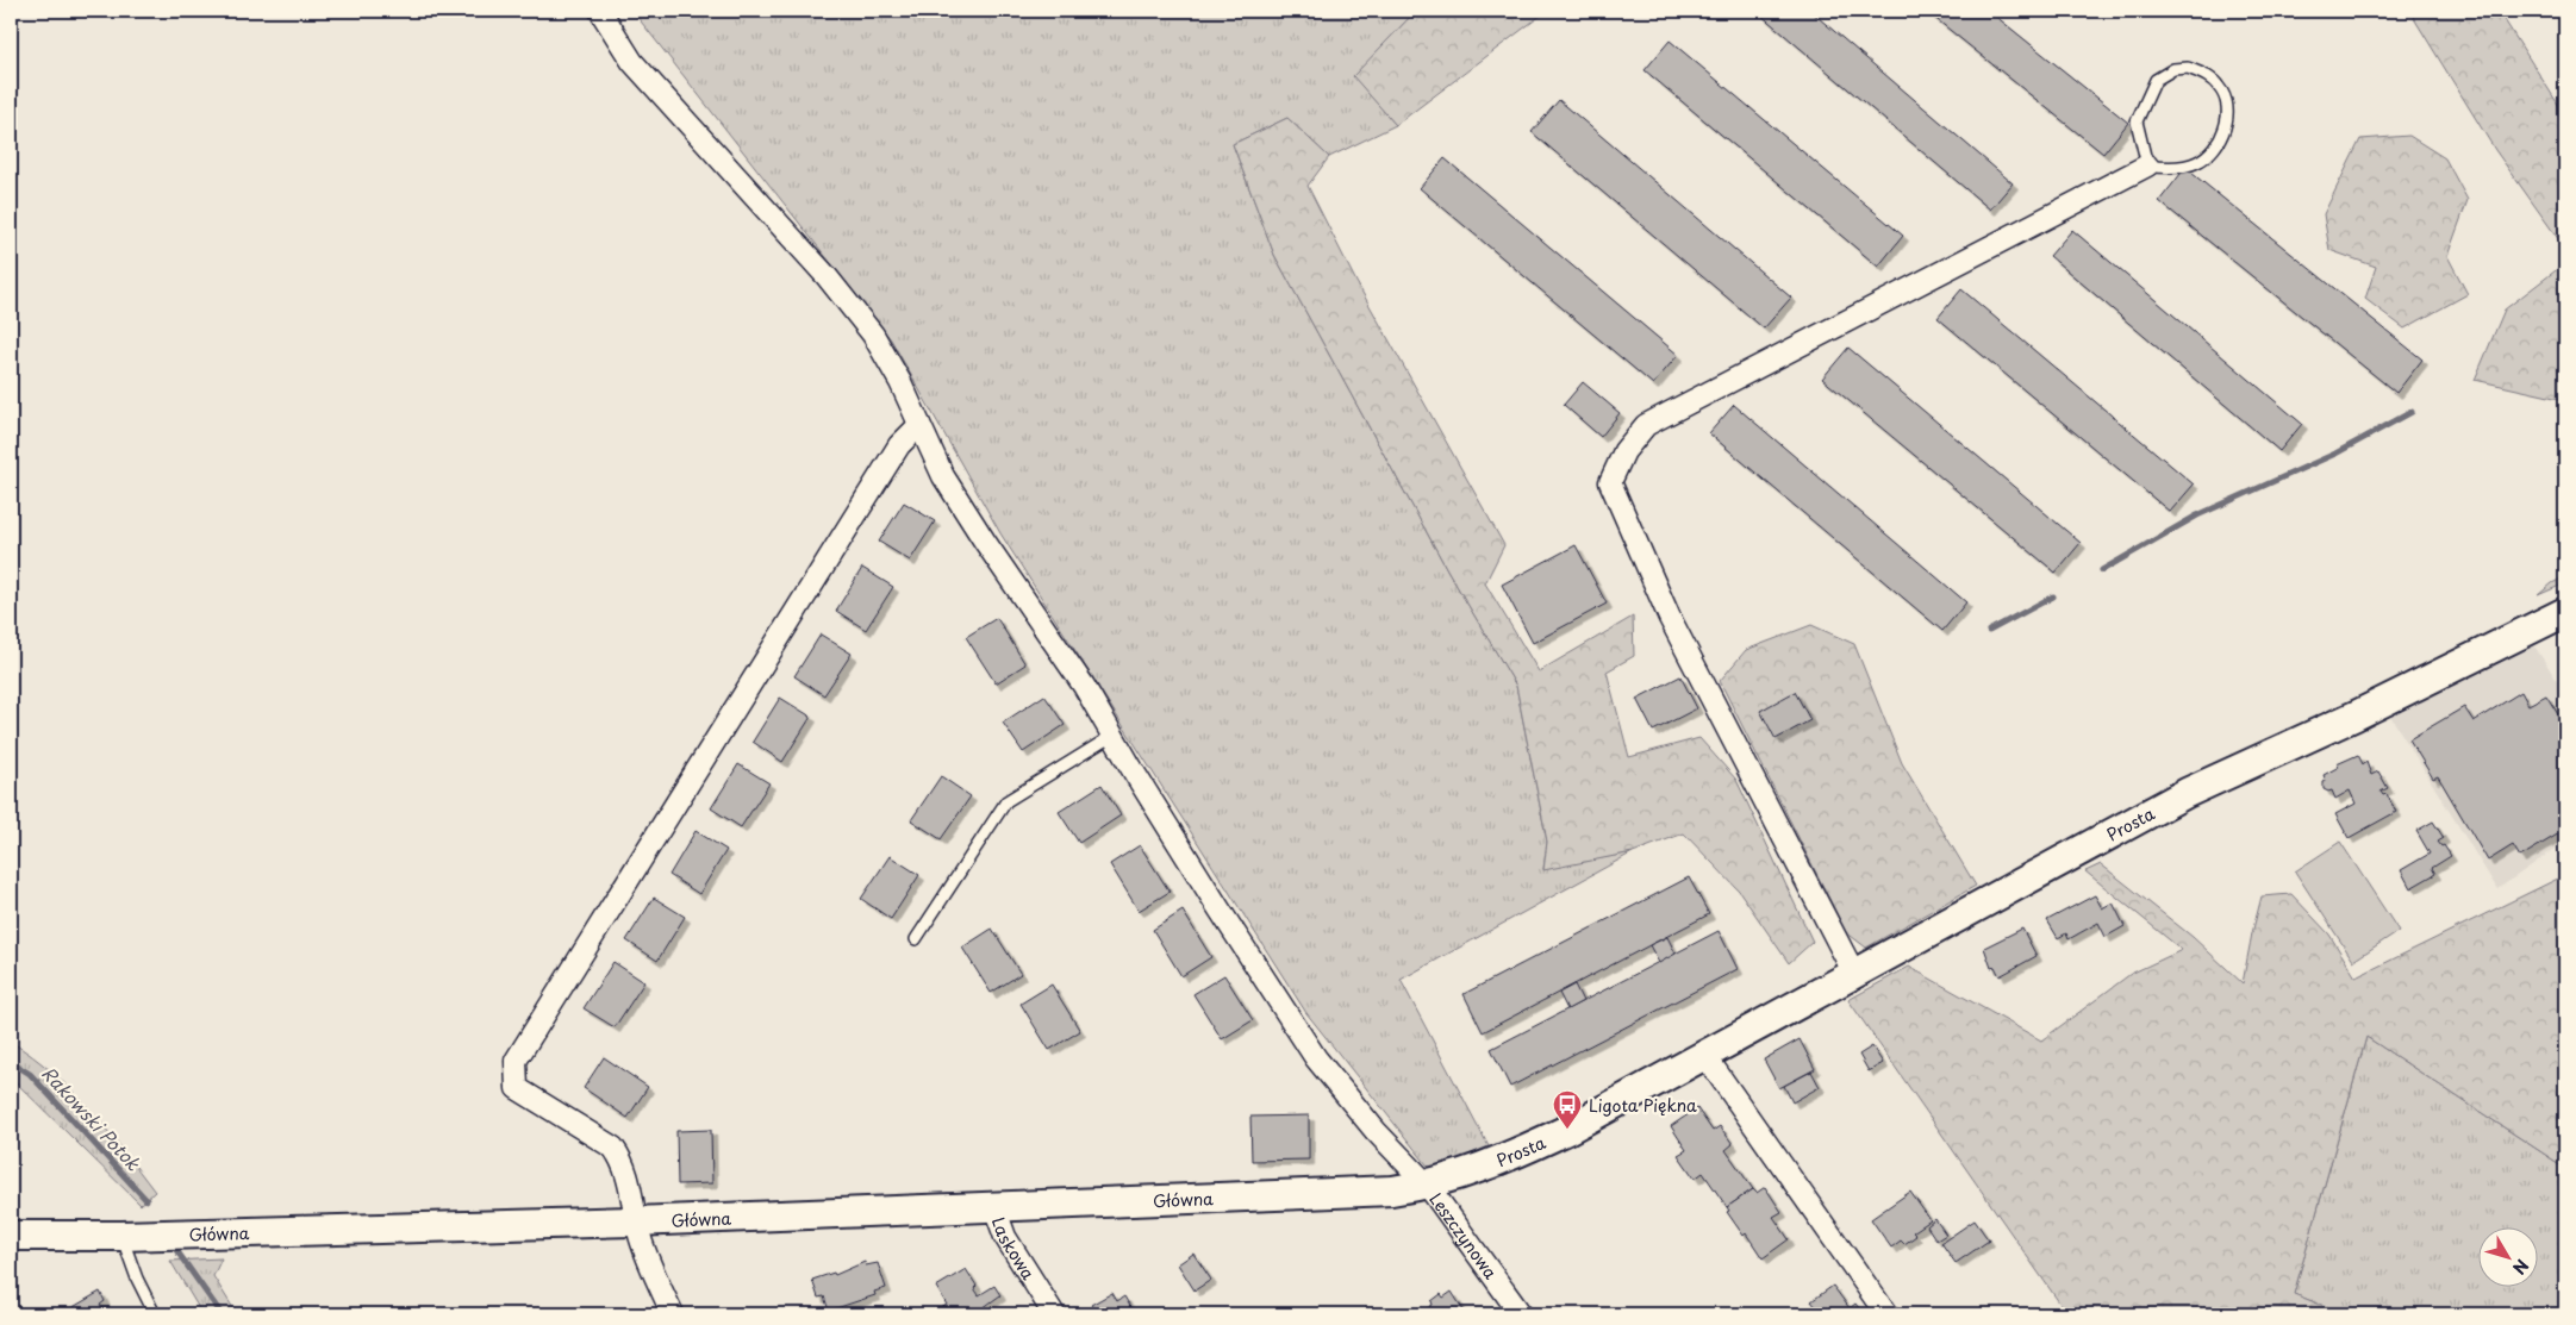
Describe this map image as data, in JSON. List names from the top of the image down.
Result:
{
  "streets": {
    "street": [
      "Prosta",
      "Główna",
      "Leszczynowa",
      "Laskowa"
    ]
  },
  "crossings": [
    ["Prosta", "Główna"],
    ["Prosta", "Leszczynowa"],
    ["Główna", "Laskowa"]
  ],
  "water": ["Rakowski Potok"],
  "places": {
    "bus stop": ["Ligota Piękna"]
  },
  "north": "bottom right"
}
